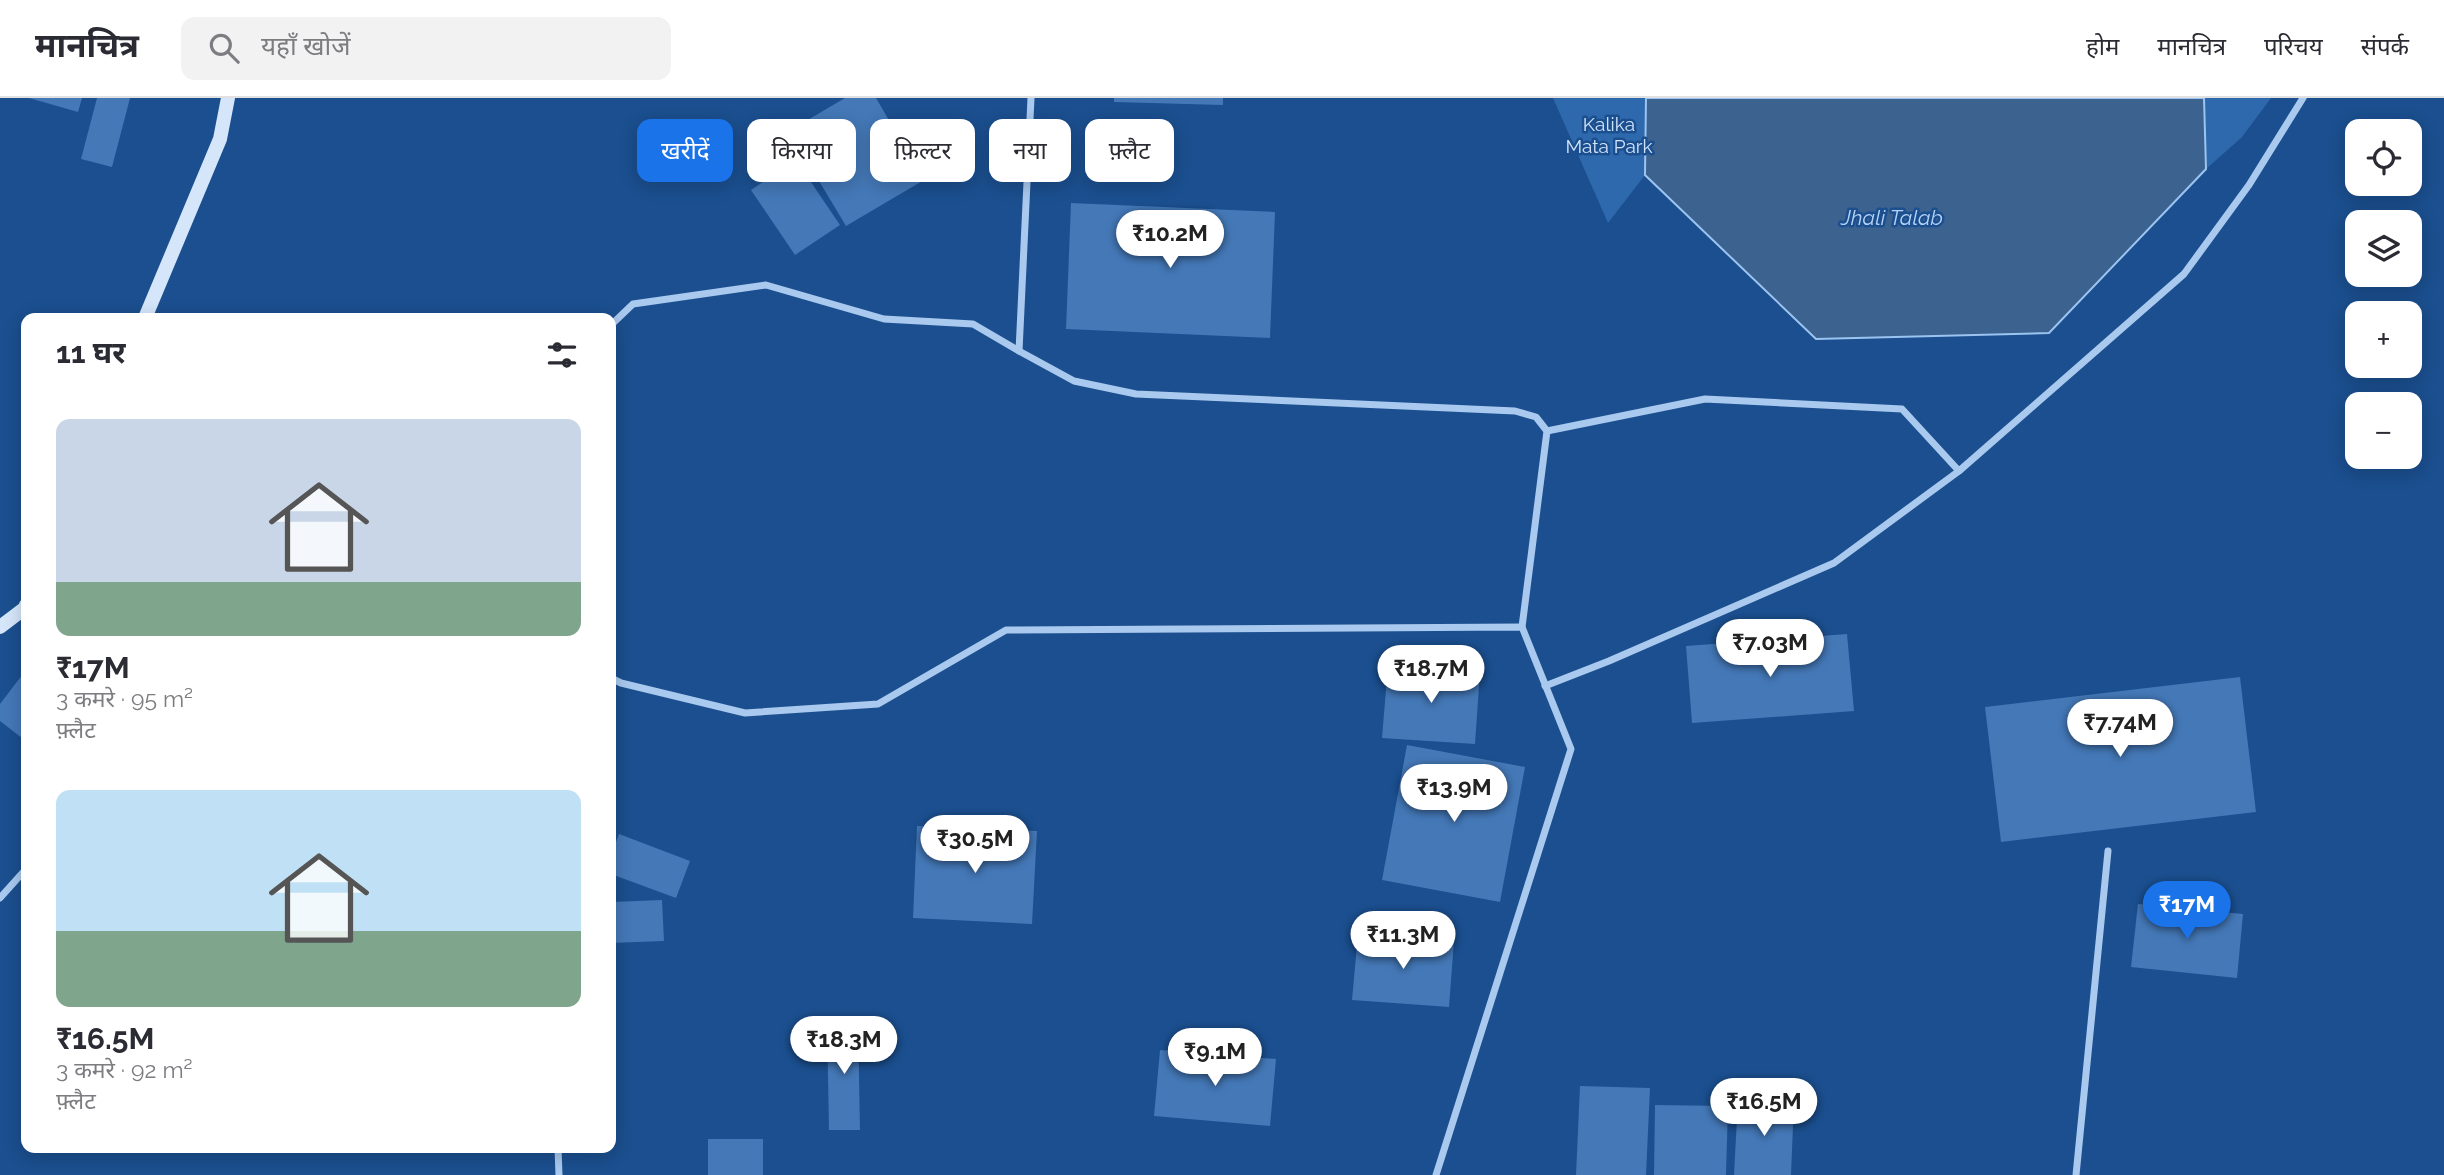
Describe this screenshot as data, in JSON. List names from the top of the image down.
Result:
{
  "water": ["Jhali Talab"],
  "parks": ["Kalika Mata Park"],
  "page": {
    "header": "मानचित्र",
    "search": "यहाँ खोजें",
    "nav": [
      "होम",
      "मानचित्र",
      "परिचय",
      "संपर्क"
    ],
    "map_buttons": ["+", "−"],
    "chip": [
      "खरीदें",
      "किराया",
      "फ़िल्टर",
      "नया",
      "फ़्लैट"
    ],
    "price": [
      "₹10.2M",
      "₹7.03M",
      "₹18.7M",
      "₹7.74M",
      "₹13.9M",
      "₹30.5M",
      "₹17M",
      "₹11.3M",
      "₹18.3M",
      "₹9.1M",
      "₹16.5M"
    ],
    "heading": "11 घर",
    "list": [
      {
        "name": "₹17M",
        "note": "3 कमरे · 95 m² · फ़्लैट"
      },
      {
        "name": "₹16.5M",
        "note": "3 कमरे · 92 m² · फ़्लैट"
      }
    ]
  }
}
